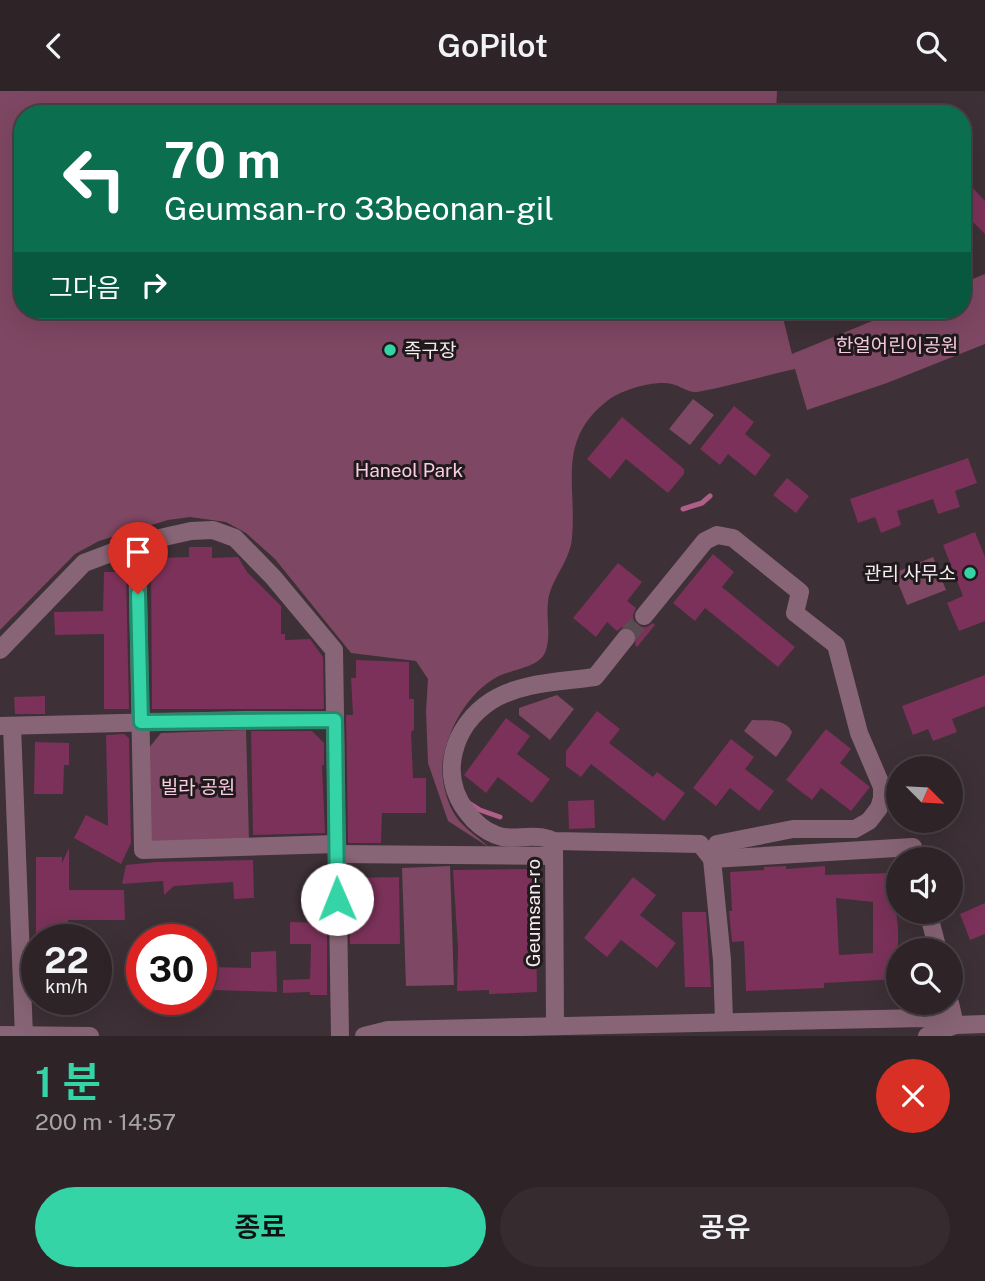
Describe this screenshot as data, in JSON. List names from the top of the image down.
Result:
{
  "streets": {
    "street": ["Geumsan-ro"]
  },
  "parks": ["한얼어린이공원", "Haneol Park", "빌라 공원"],
  "places": ["족구장", "관리 사무소"],
  "north": "bottom right",
  "page": {
    "header": "GoPilot",
    "turn": ["70 m", "Geumsan-ro 33beonan-gil"],
    "then": "그다음",
    "speed": "22 km/h",
    "limit": "30",
    "heading": ["1 분", "200 m · 14:57"],
    "buttons": ["종료", "공유"]
  }
}
